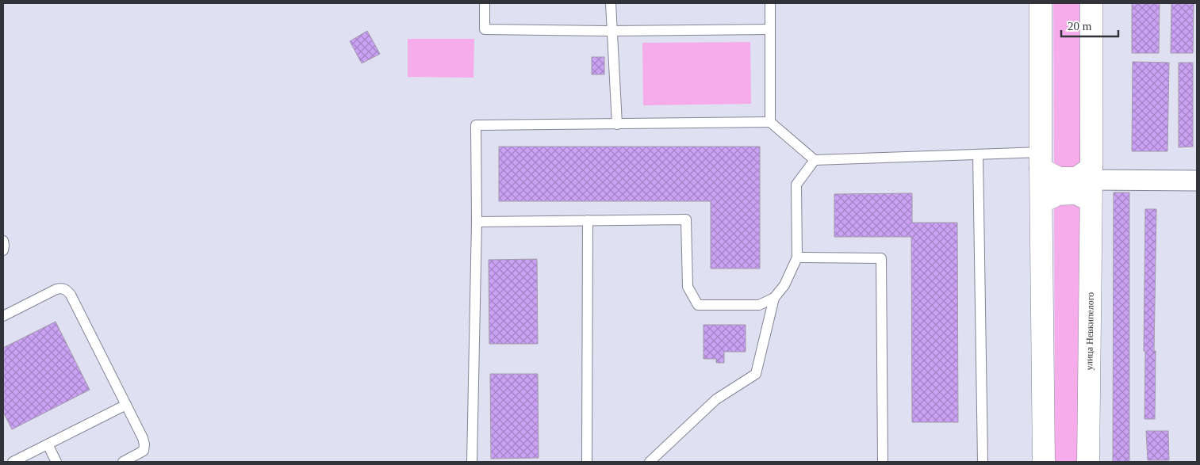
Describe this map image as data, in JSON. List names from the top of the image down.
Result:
{
  "streets": {
    "street": ["улица Невкипелого"]
  },
  "scale_bar": "20 m"
}
